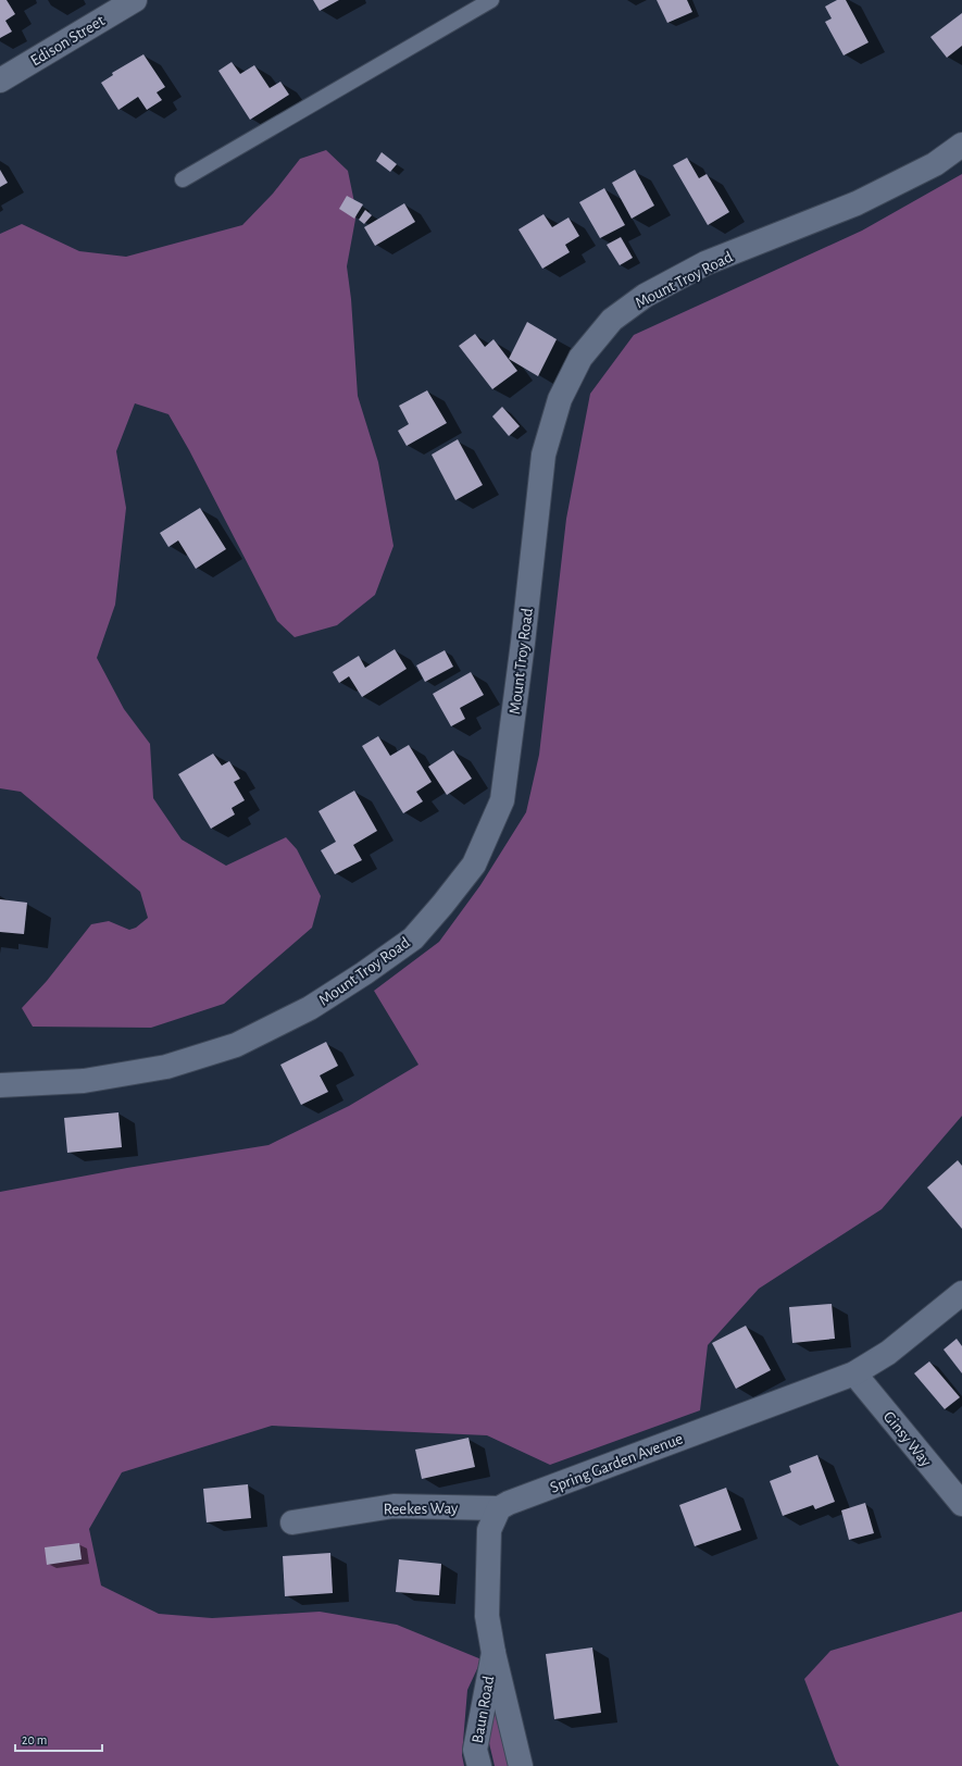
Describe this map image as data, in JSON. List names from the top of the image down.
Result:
{
  "streets": {
    "street": [
      "Edison Street",
      "Mount Troy Road",
      "Ginsy Way",
      "Spring Garden Avenue",
      "Reekes Way",
      "Baun Road"
    ]
  },
  "crossings": [
    ["Ginsy Way", "Spring Garden Avenue"],
    ["Spring Garden Avenue", "Reekes Way"]
  ],
  "scale_bar": "20 m"
}
